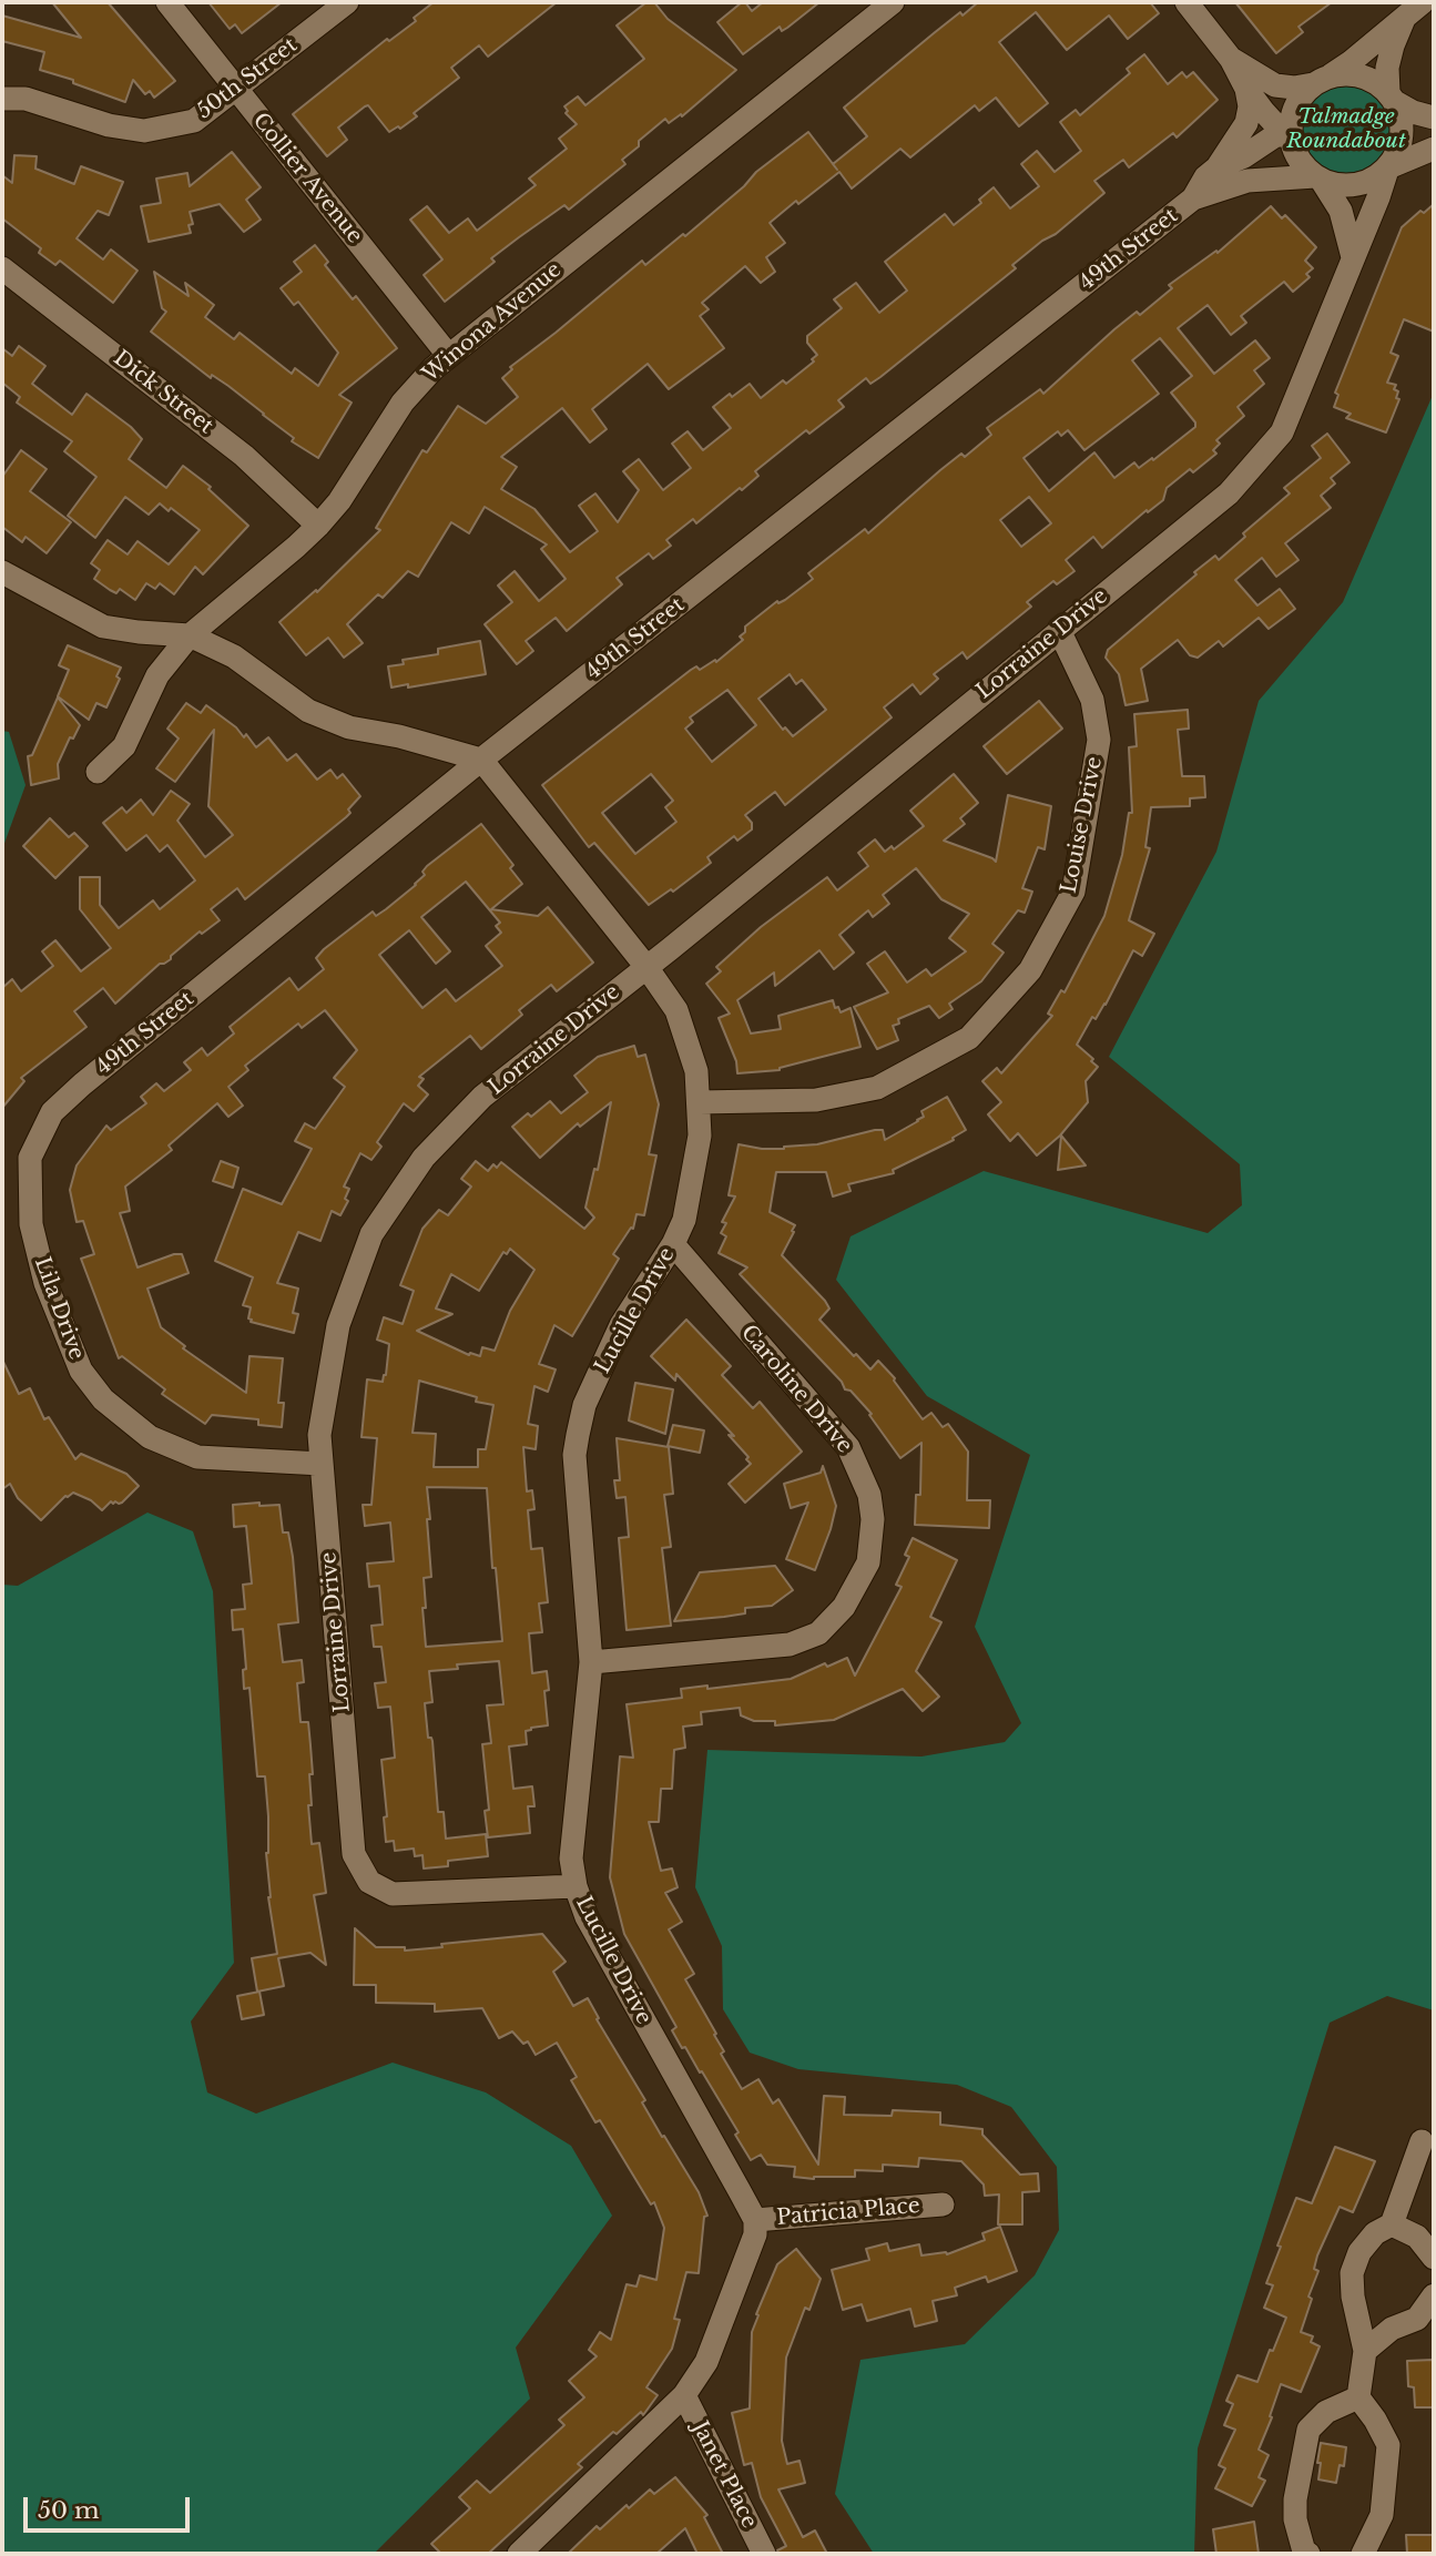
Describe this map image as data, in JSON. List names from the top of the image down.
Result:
{
  "streets": {
    "street": [
      "50th Street",
      "Collier Avenue",
      "49th Street",
      "Winona Avenue",
      "Dick Street",
      "Lorraine Drive",
      "Louise Drive",
      "Lila Drive",
      "Lucille Drive",
      "Caroline Drive",
      "Patricia Place",
      "Janet Place"
    ]
  },
  "crossings": [
    ["50th Street", "Collier Avenue"],
    ["Collier Avenue", "Winona Avenue"],
    ["49th Street", "Lorraine Drive"],
    ["49th Street", "Lila Drive"],
    ["49th Street", "Lucille Drive"],
    ["Winona Avenue", "Dick Street"],
    ["Lorraine Drive", "Louise Drive"],
    ["Lorraine Drive", "Lila Drive"],
    ["Lorraine Drive", "Lucille Drive"],
    ["Louise Drive", "Lucille Drive"],
    ["Lucille Drive", "Caroline Drive"],
    ["Lucille Drive", "Patricia Place"]
  ],
  "parks": ["Talmadge Roundabout"],
  "scale_bar": "50 m"
}
